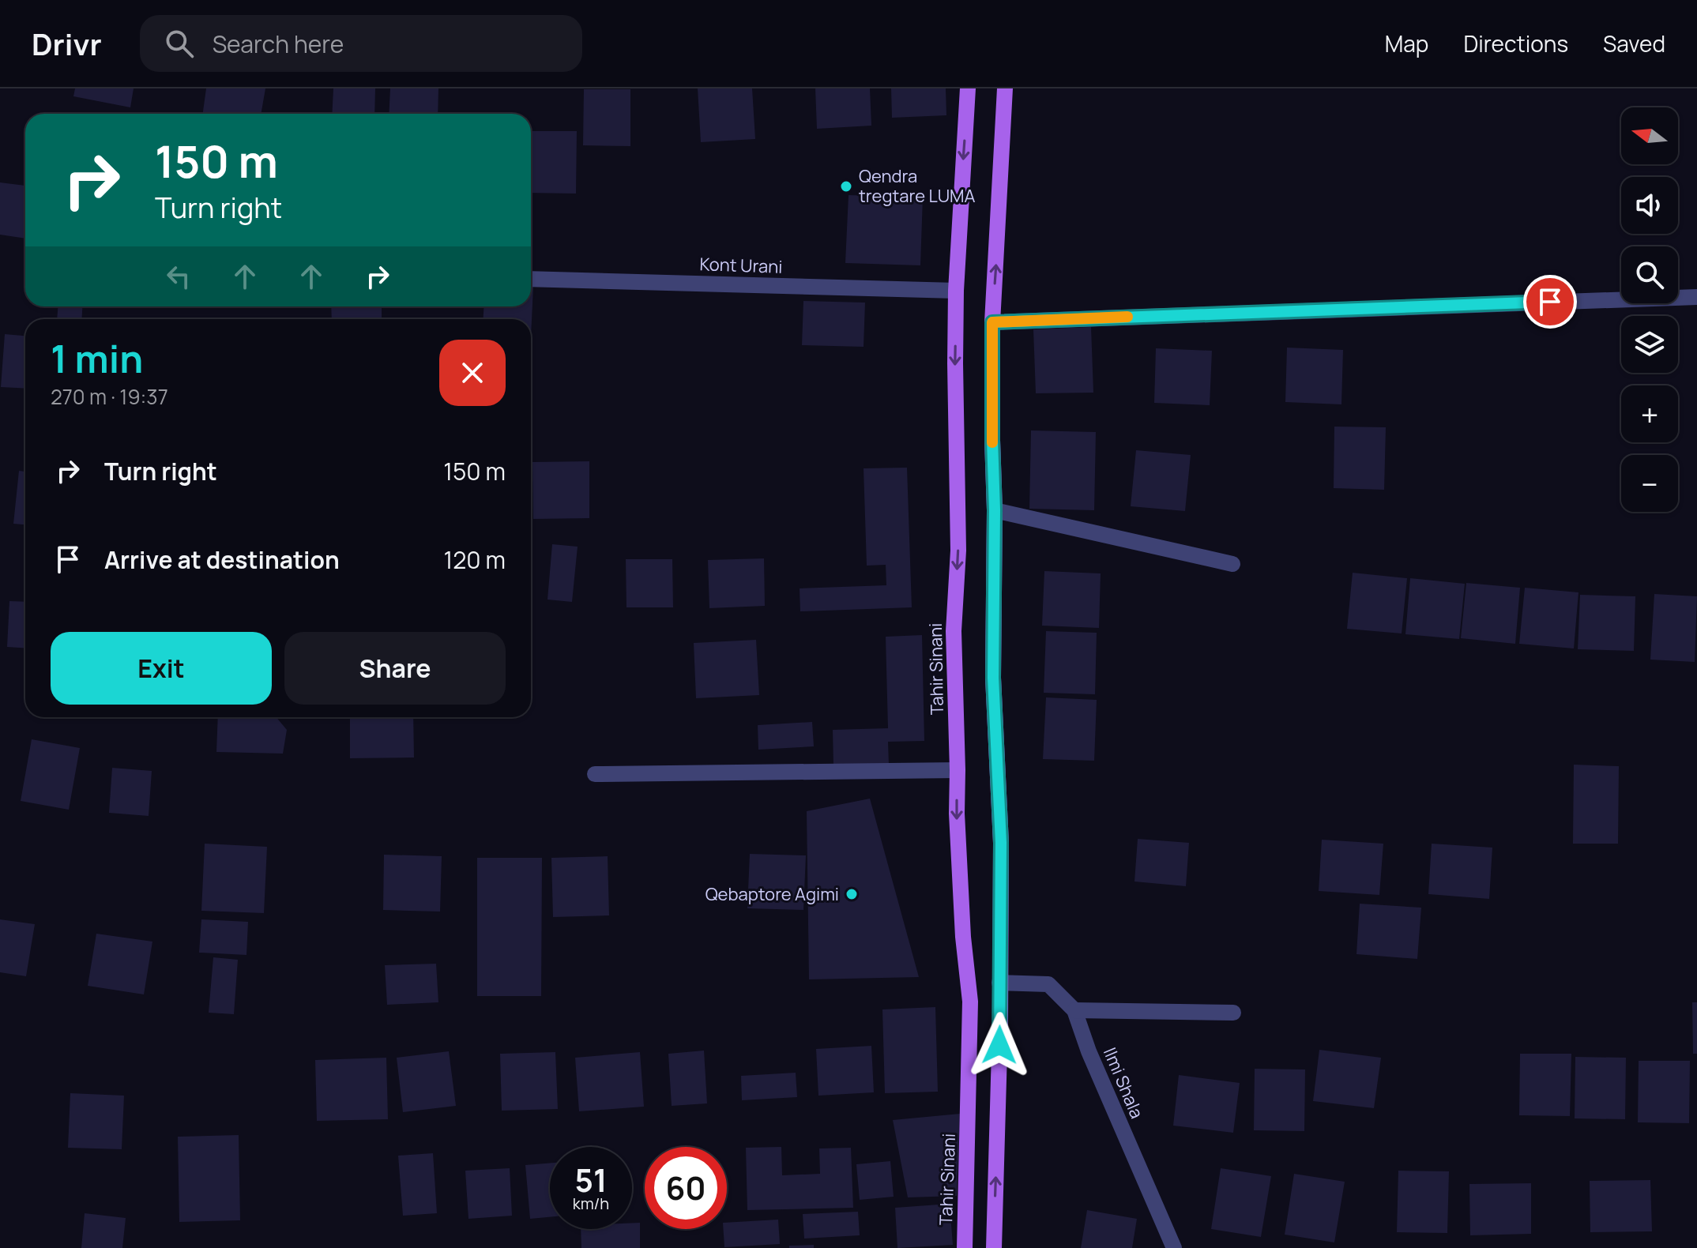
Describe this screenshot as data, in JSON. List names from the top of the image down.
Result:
{
  "streets": {
    "main road": ["Tahir Sinani"],
    "street": ["Kont Urani", "Ilmi Shala"]
  },
  "crossings": [
    ["Kont Urani", "Tahir Sinani"]
  ],
  "places": ["Qendra tregtare LUMA", "Qebaptore Agimi"],
  "north": "left",
  "page": {
    "header": "Drivr",
    "search": "Search here",
    "nav": ["Map", "Directions", "Saved"],
    "map_buttons": ["+", "−"],
    "turn": ["150 m", "Turn right"],
    "heading": ["1 min", "270 m · 19:37"],
    "list": [
      {
        "name": "Turn right",
        "value": "150 m"
      },
      {
        "name": "Arrive at destination",
        "value": "120 m"
      }
    ],
    "buttons": ["Exit", "Share"],
    "speed": "51 km/h",
    "limit": "60"
  }
}
